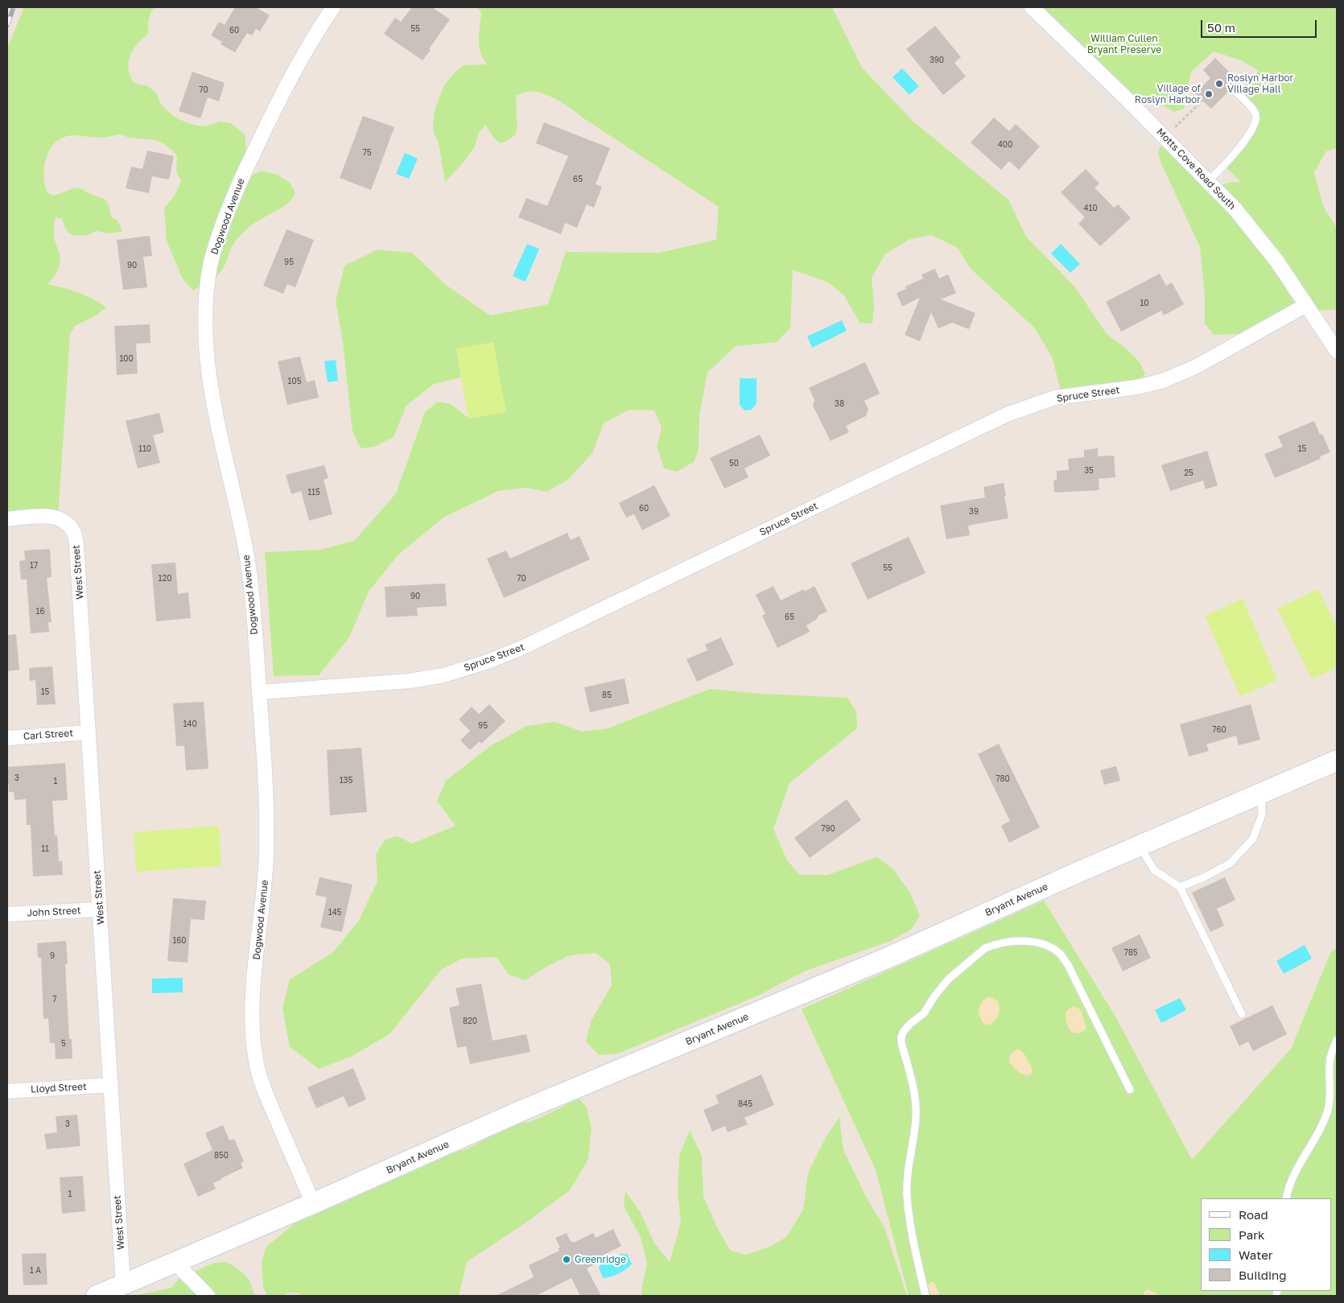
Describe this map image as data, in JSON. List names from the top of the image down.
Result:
{
  "streets": {
    "main road": ["Bryant Avenue"],
    "street": [
      "Motts Cove Road South",
      "Dogwood Avenue",
      "Spruce Street",
      "West Street",
      "Carl Street",
      "John Street",
      "Lloyd Street"
    ]
  },
  "crossings": [
    ["Motts Cove Road South", "Spruce Street"],
    ["Dogwood Avenue", "Spruce Street"],
    ["Dogwood Avenue", "Bryant Avenue"],
    ["West Street", "Carl Street"],
    ["West Street", "Bryant Avenue"],
    ["West Street", "John Street"],
    ["West Street", "Lloyd Street"]
  ],
  "parks": ["William Cullen Bryant Preserve"],
  "places": ["Roslyn Harbor Village Hall", "Village of Roslyn Harbor", "Greenridge"],
  "house_numbers": [
    "55",
    "60",
    "390",
    "70",
    "400",
    "75",
    "65",
    "410",
    "95",
    "90",
    "10",
    "100",
    "105",
    "38",
    "110",
    "15",
    "50",
    "35",
    "25",
    "115",
    "60",
    "39",
    "17",
    "55",
    "120",
    "70",
    "90",
    "16",
    "65",
    "15",
    "85",
    "140",
    "95",
    "760",
    "3",
    "780",
    "135",
    "1",
    "790",
    "11",
    "145",
    "160",
    "785",
    "9",
    "7",
    "820",
    "5",
    "845",
    "3",
    "850",
    "1",
    "1 A"
  ],
  "legend": [
    "Road",
    "Park",
    "Water",
    "Building"
  ],
  "scale_bar": "50 m"
}
